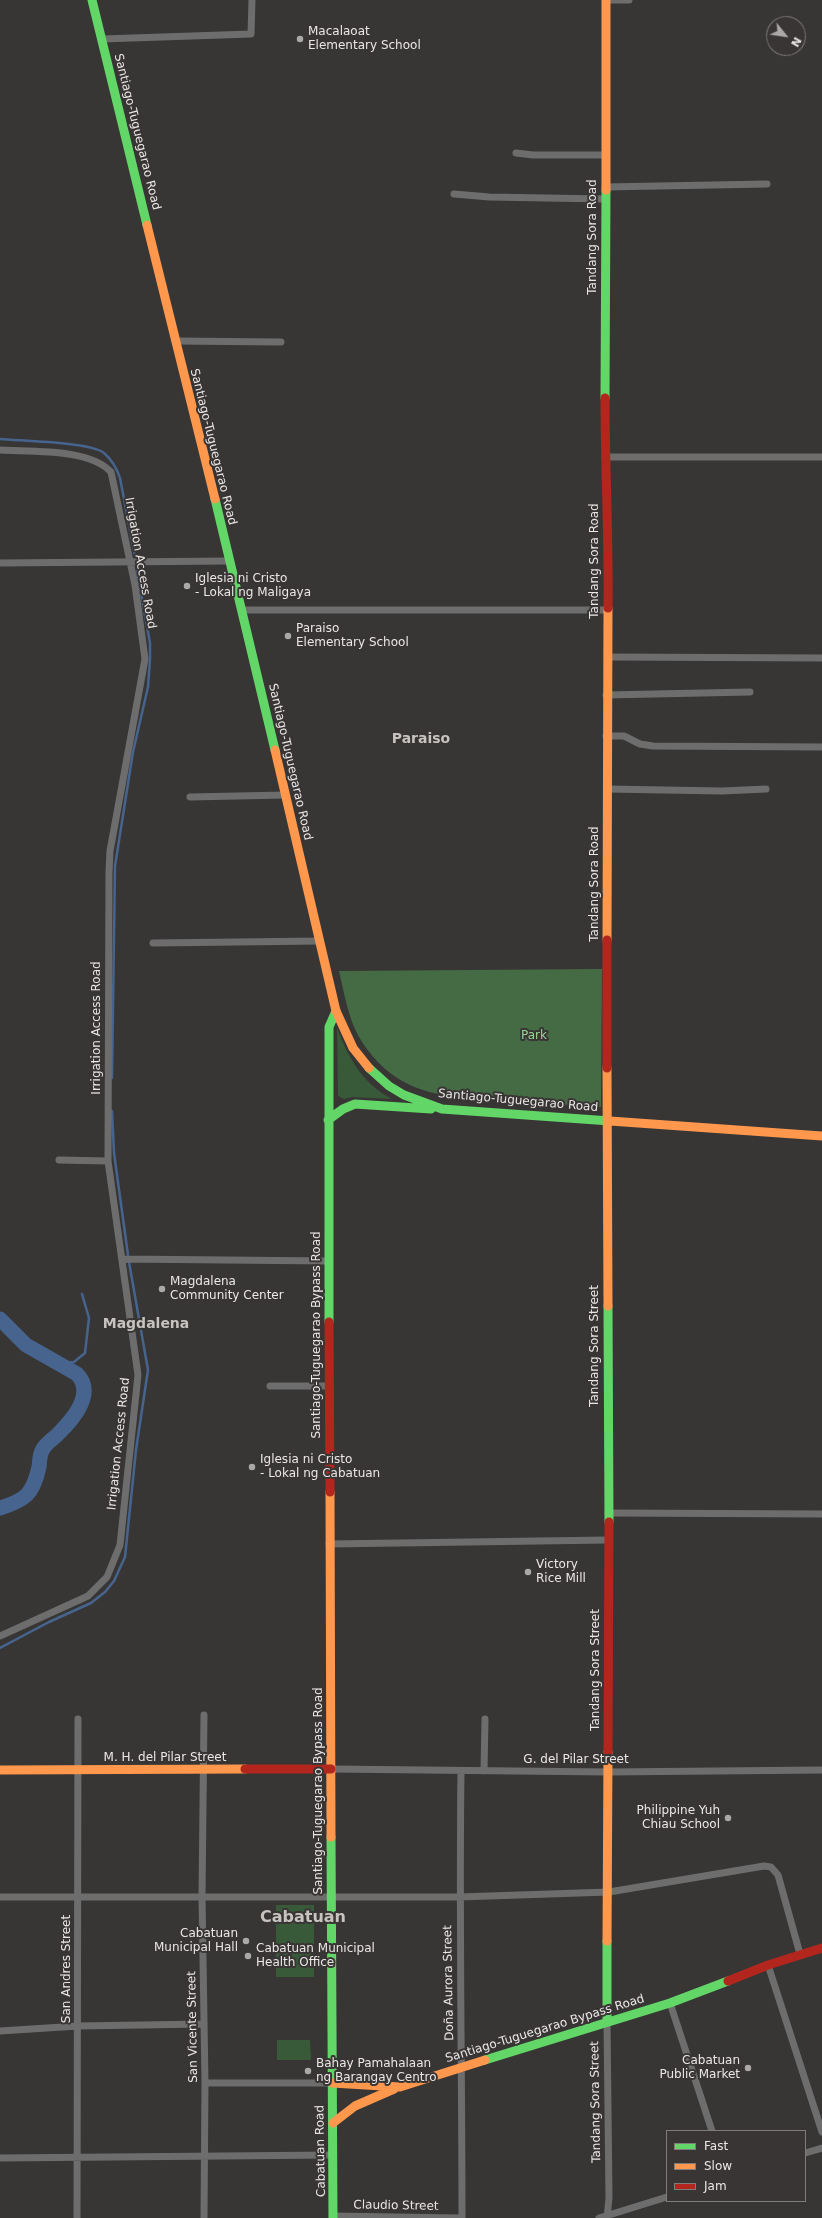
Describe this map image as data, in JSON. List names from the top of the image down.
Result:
{
  "streets": {
    "main road": [
      "Santiago-Tuguegarao Road",
      "Tandang Sora Road",
      "Santiago-Tuguegarao Bypass Road",
      "Tandang Sora Street",
      "M. H. del Pilar Street",
      "Cabatuan Road"
    ],
    "street": [
      "Irrigation Access Road",
      "G. del Pilar Street",
      "San Andres Street",
      "Doña Aurora Street",
      "San Vicente Street",
      "Claudio Street"
    ]
  },
  "crossings": [
    ["Santiago-Tuguegarao Road", "Tandang Sora Road"],
    ["Santiago-Tuguegarao Road", "Santiago-Tuguegarao Bypass Road"],
    ["Santiago-Tuguegarao Road", "Tandang Sora Street"],
    ["Tandang Sora Road", "Tandang Sora Street"],
    ["Santiago-Tuguegarao Bypass Road", "Tandang Sora Street"],
    ["Santiago-Tuguegarao Bypass Road", "M. H. del Pilar Street"],
    ["Santiago-Tuguegarao Bypass Road", "G. del Pilar Street"],
    ["Santiago-Tuguegarao Bypass Road", "Doña Aurora Street"],
    ["Santiago-Tuguegarao Bypass Road", "Cabatuan Road"],
    ["Tandang Sora Street", "G. del Pilar Street"],
    ["M. H. del Pilar Street", "G. del Pilar Street"],
    ["M. H. del Pilar Street", "San Andres Street"],
    ["M. H. del Pilar Street", "San Vicente Street"],
    ["G. del Pilar Street", "Doña Aurora Street"],
    ["Cabatuan Road", "Claudio Street"]
  ],
  "districts": ["Paraiso", "Magdalena", "Cabatuan"],
  "parks": ["Park"],
  "places": [
    "Macalaoat Elementary School",
    "Iglesia ni Cristo - Lokal ng Maligaya",
    "Paraiso Elementary School",
    "Magdalena Community Center",
    "Iglesia ni Cristo - Lokal ng Cabatuan",
    "Victory Rice Mill",
    "Philippine Yuh Chiau School",
    "Cabatuan Municipal Hall",
    "Cabatuan Municipal Health Office",
    "Cabatuan Public Market",
    "Bahay Pamahalaan ng Barangay Centro"
  ],
  "legend": ["Fast", "Slow", "Jam"],
  "north": "bottom right"
}
